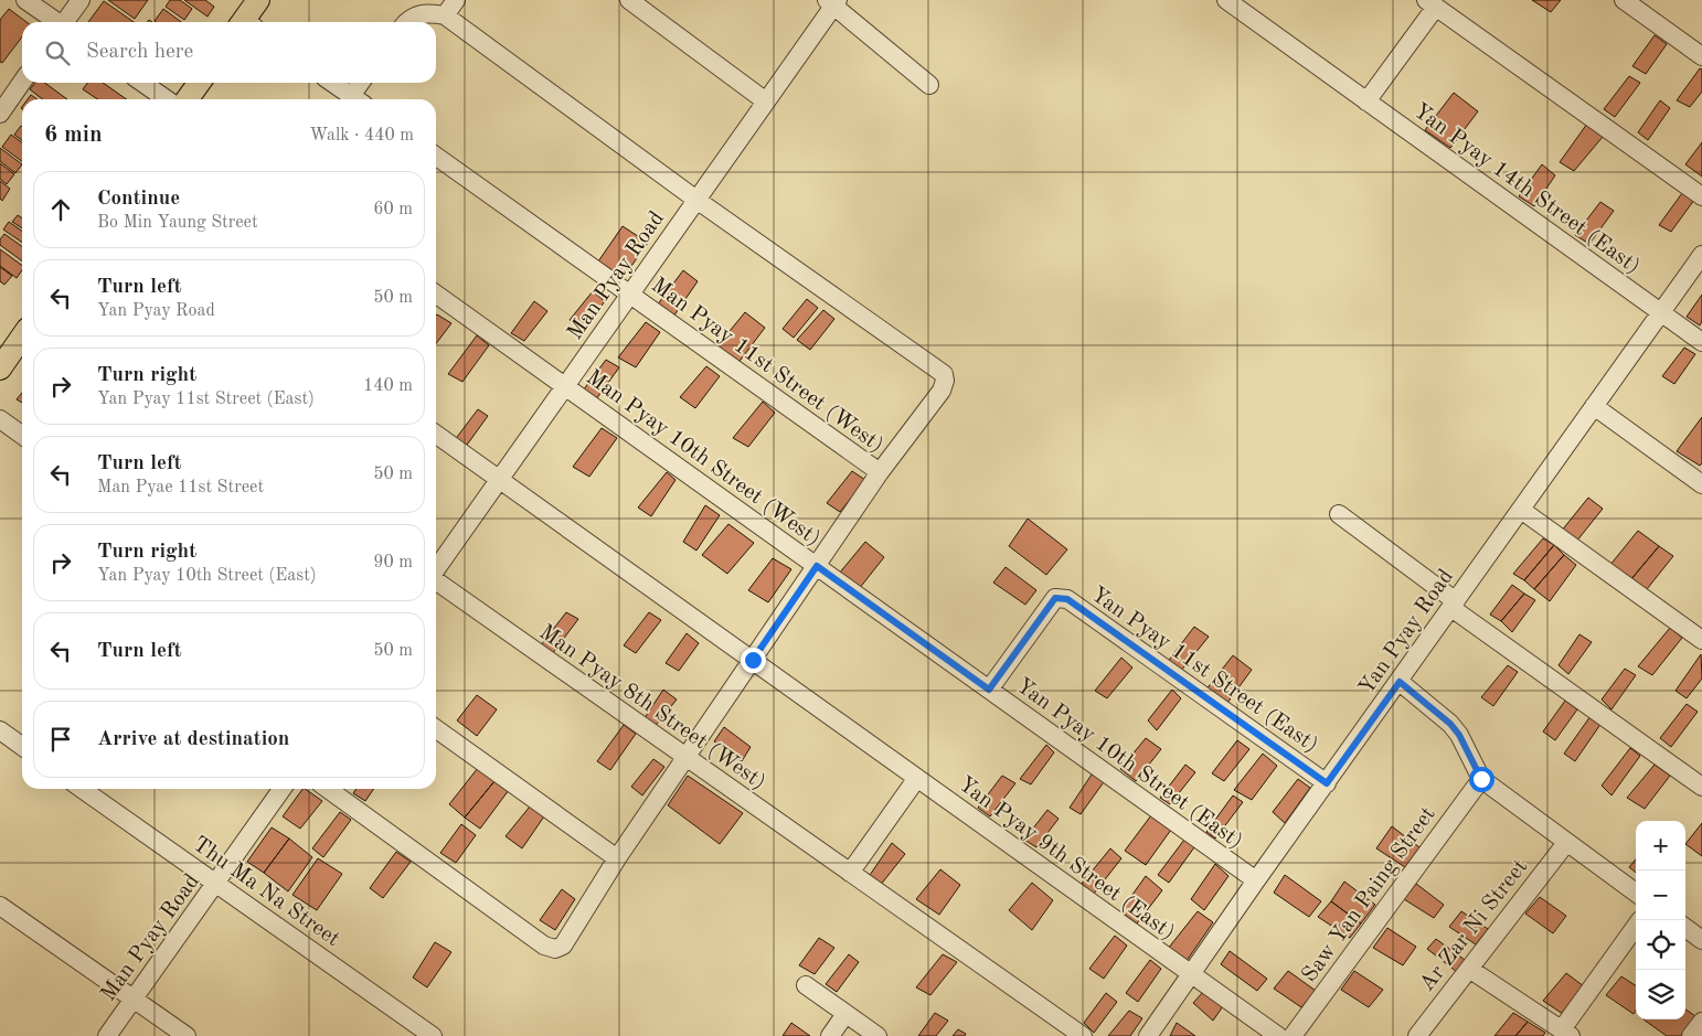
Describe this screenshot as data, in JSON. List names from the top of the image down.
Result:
{
  "streets": {
    "street": [
      "Yan Pyay 14th Street (East)",
      "Man Pyay Road",
      "Man Pyay 11st Street (West)",
      "Man Pyay 10th Street (West)",
      "Yan Pyay Road",
      "Yan Pyay 11st Street (East)",
      "Man Pyay 8th Street (West)",
      "Yan Pyay 10th Street (East)",
      "Yan Pyay 9th Street (East)",
      "Thu Ma Na Street",
      "Saw Yan Paing Street",
      "Ar Zar Ni Street"
    ]
  },
  "crossings": [
    ["Yan Pyay 14th Street (East)", "Yan Pyay Road"],
    ["Man Pyay Road", "Man Pyay 11st Street (West)"],
    ["Man Pyay Road", "Man Pyay 10th Street (West)"],
    ["Man Pyay Road", "Yan Pyay 9th Street (East)"],
    ["Man Pyay Road", "Thu Ma Na Street"],
    ["Man Pyay 10th Street (West)", "Yan Pyay 10th Street (East)"],
    ["Yan Pyay Road", "Yan Pyay 11st Street (East)"],
    ["Yan Pyay Road", "Yan Pyay 10th Street (East)"],
    ["Yan Pyay Road", "Yan Pyay 9th Street (East)"],
    ["Yan Pyay 11st Street (East)", "Yan Pyay 10th Street (East)"]
  ],
  "page": {
    "search": "Search here",
    "heading": ["6 min", "Walk · 440 m"],
    "list": [
      ["Continue", "Bo Min Yaung Street", "60 m"],
      ["Turn left", "Yan Pyay Road", "50 m"],
      ["Turn right", "Yan Pyay 11st Street (East)", "140 m"],
      ["Turn left", "Man Pyae 11st Street", "50 m"],
      ["Turn right", "Yan Pyay 10th Street (East)", "90 m"],
      ["Turn left", "50 m"],
      "Arrive at destination"
    ],
    "map_buttons": ["+", "−"]
  }
}
